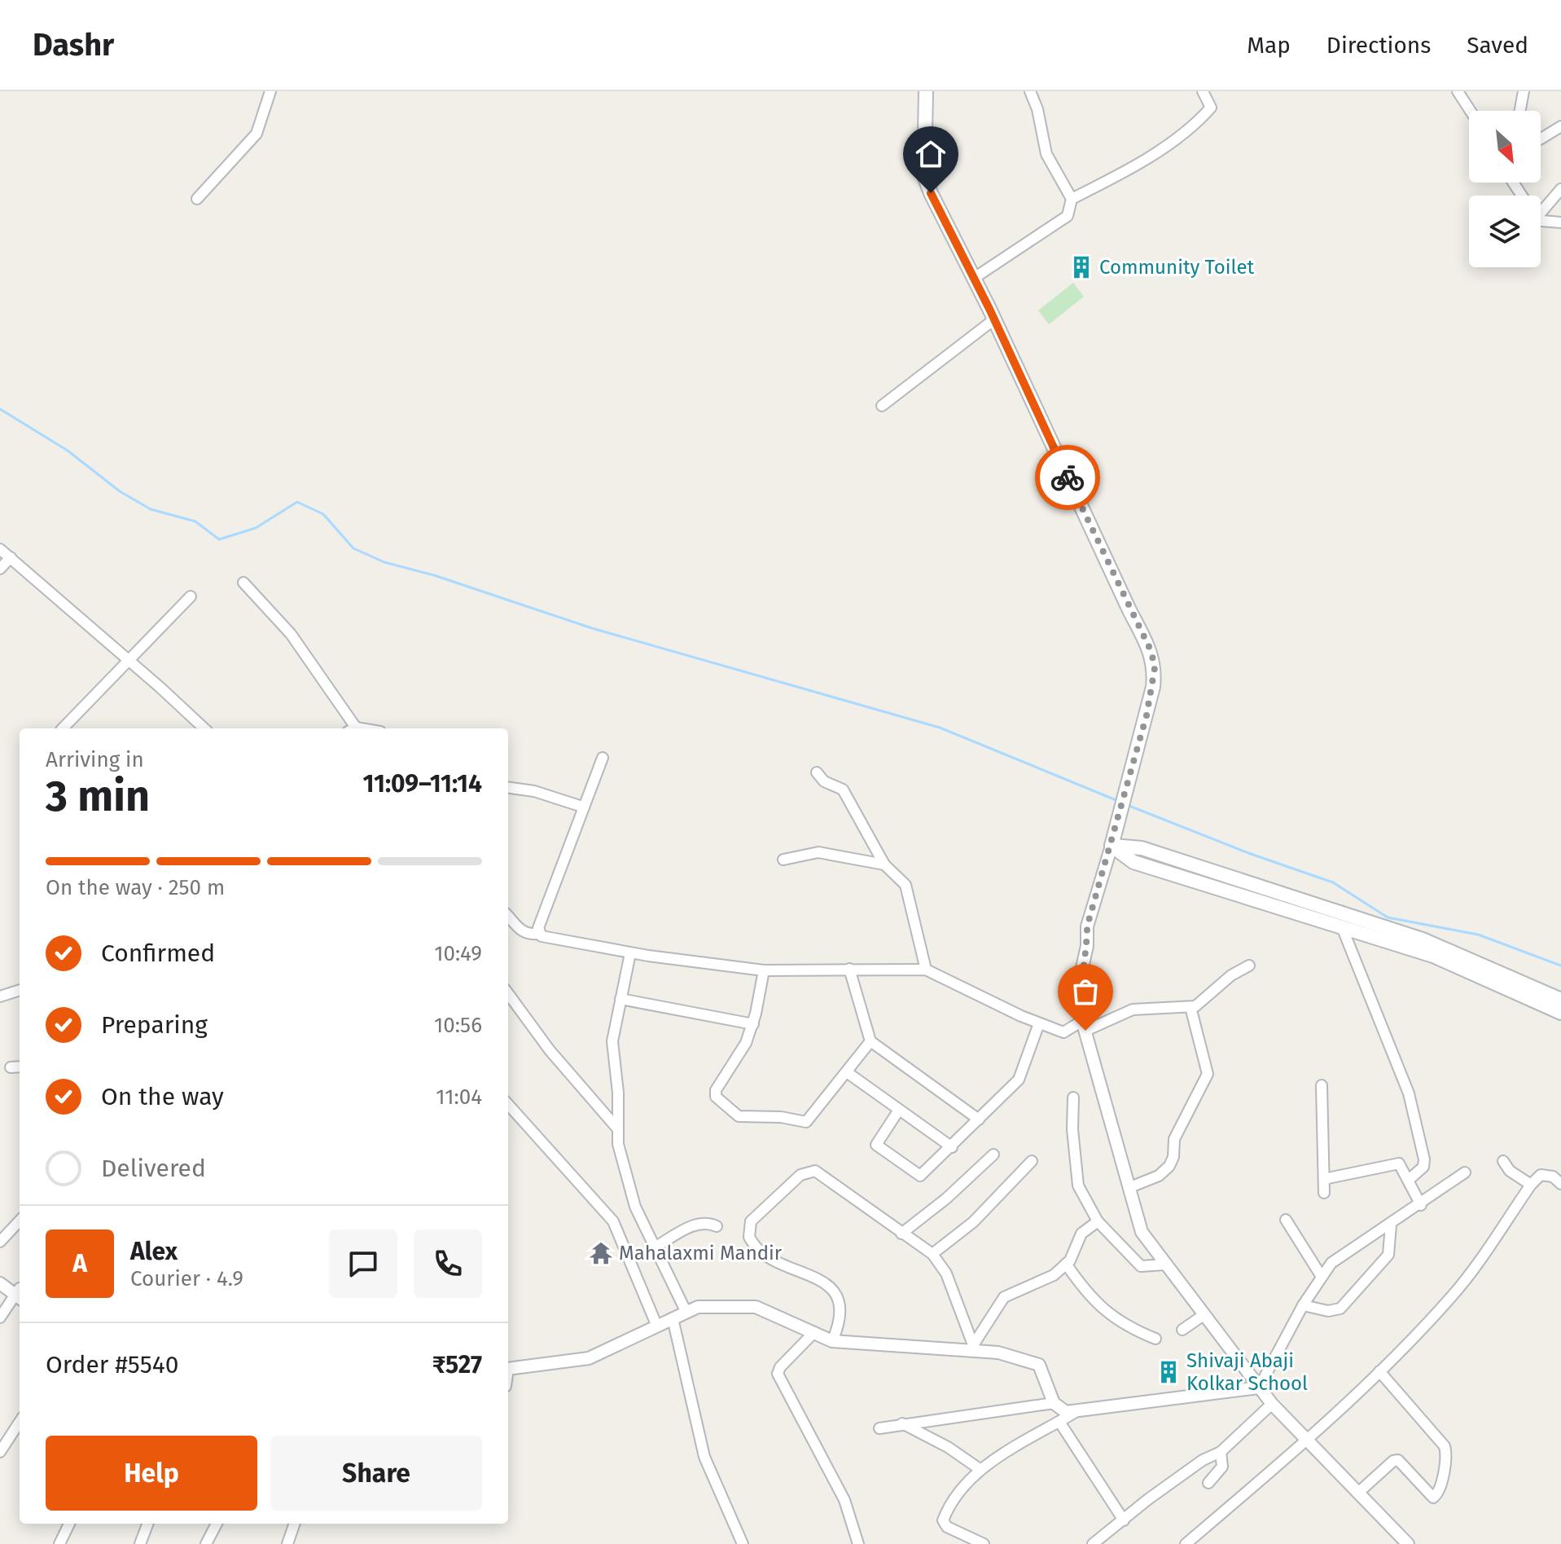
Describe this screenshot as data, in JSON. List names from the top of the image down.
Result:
{
  "places": {
    "building": ["Community Toilet", "Shivaji Abaji Kolkar School"],
    "temple": ["Mahalaxmi Mandir"]
  },
  "north": "bottom right",
  "page": {
    "header": "Dashr",
    "nav": ["Map", "Directions", "Saved"],
    "heading": ["3 min", "Arriving in", "11:09–11:14"],
    "panel": [
      "Alex",
      "Courier · 4.9",
      "Order #5540",
      "₹527"
    ],
    "bar": "On the way · 250 m",
    "list": [
      ["Confirmed", "10:49"],
      ["Preparing", "10:56"],
      ["On the way", "11:04"],
      "Delivered"
    ],
    "round": "A",
    "buttons": ["Help", "Share"]
  }
}
